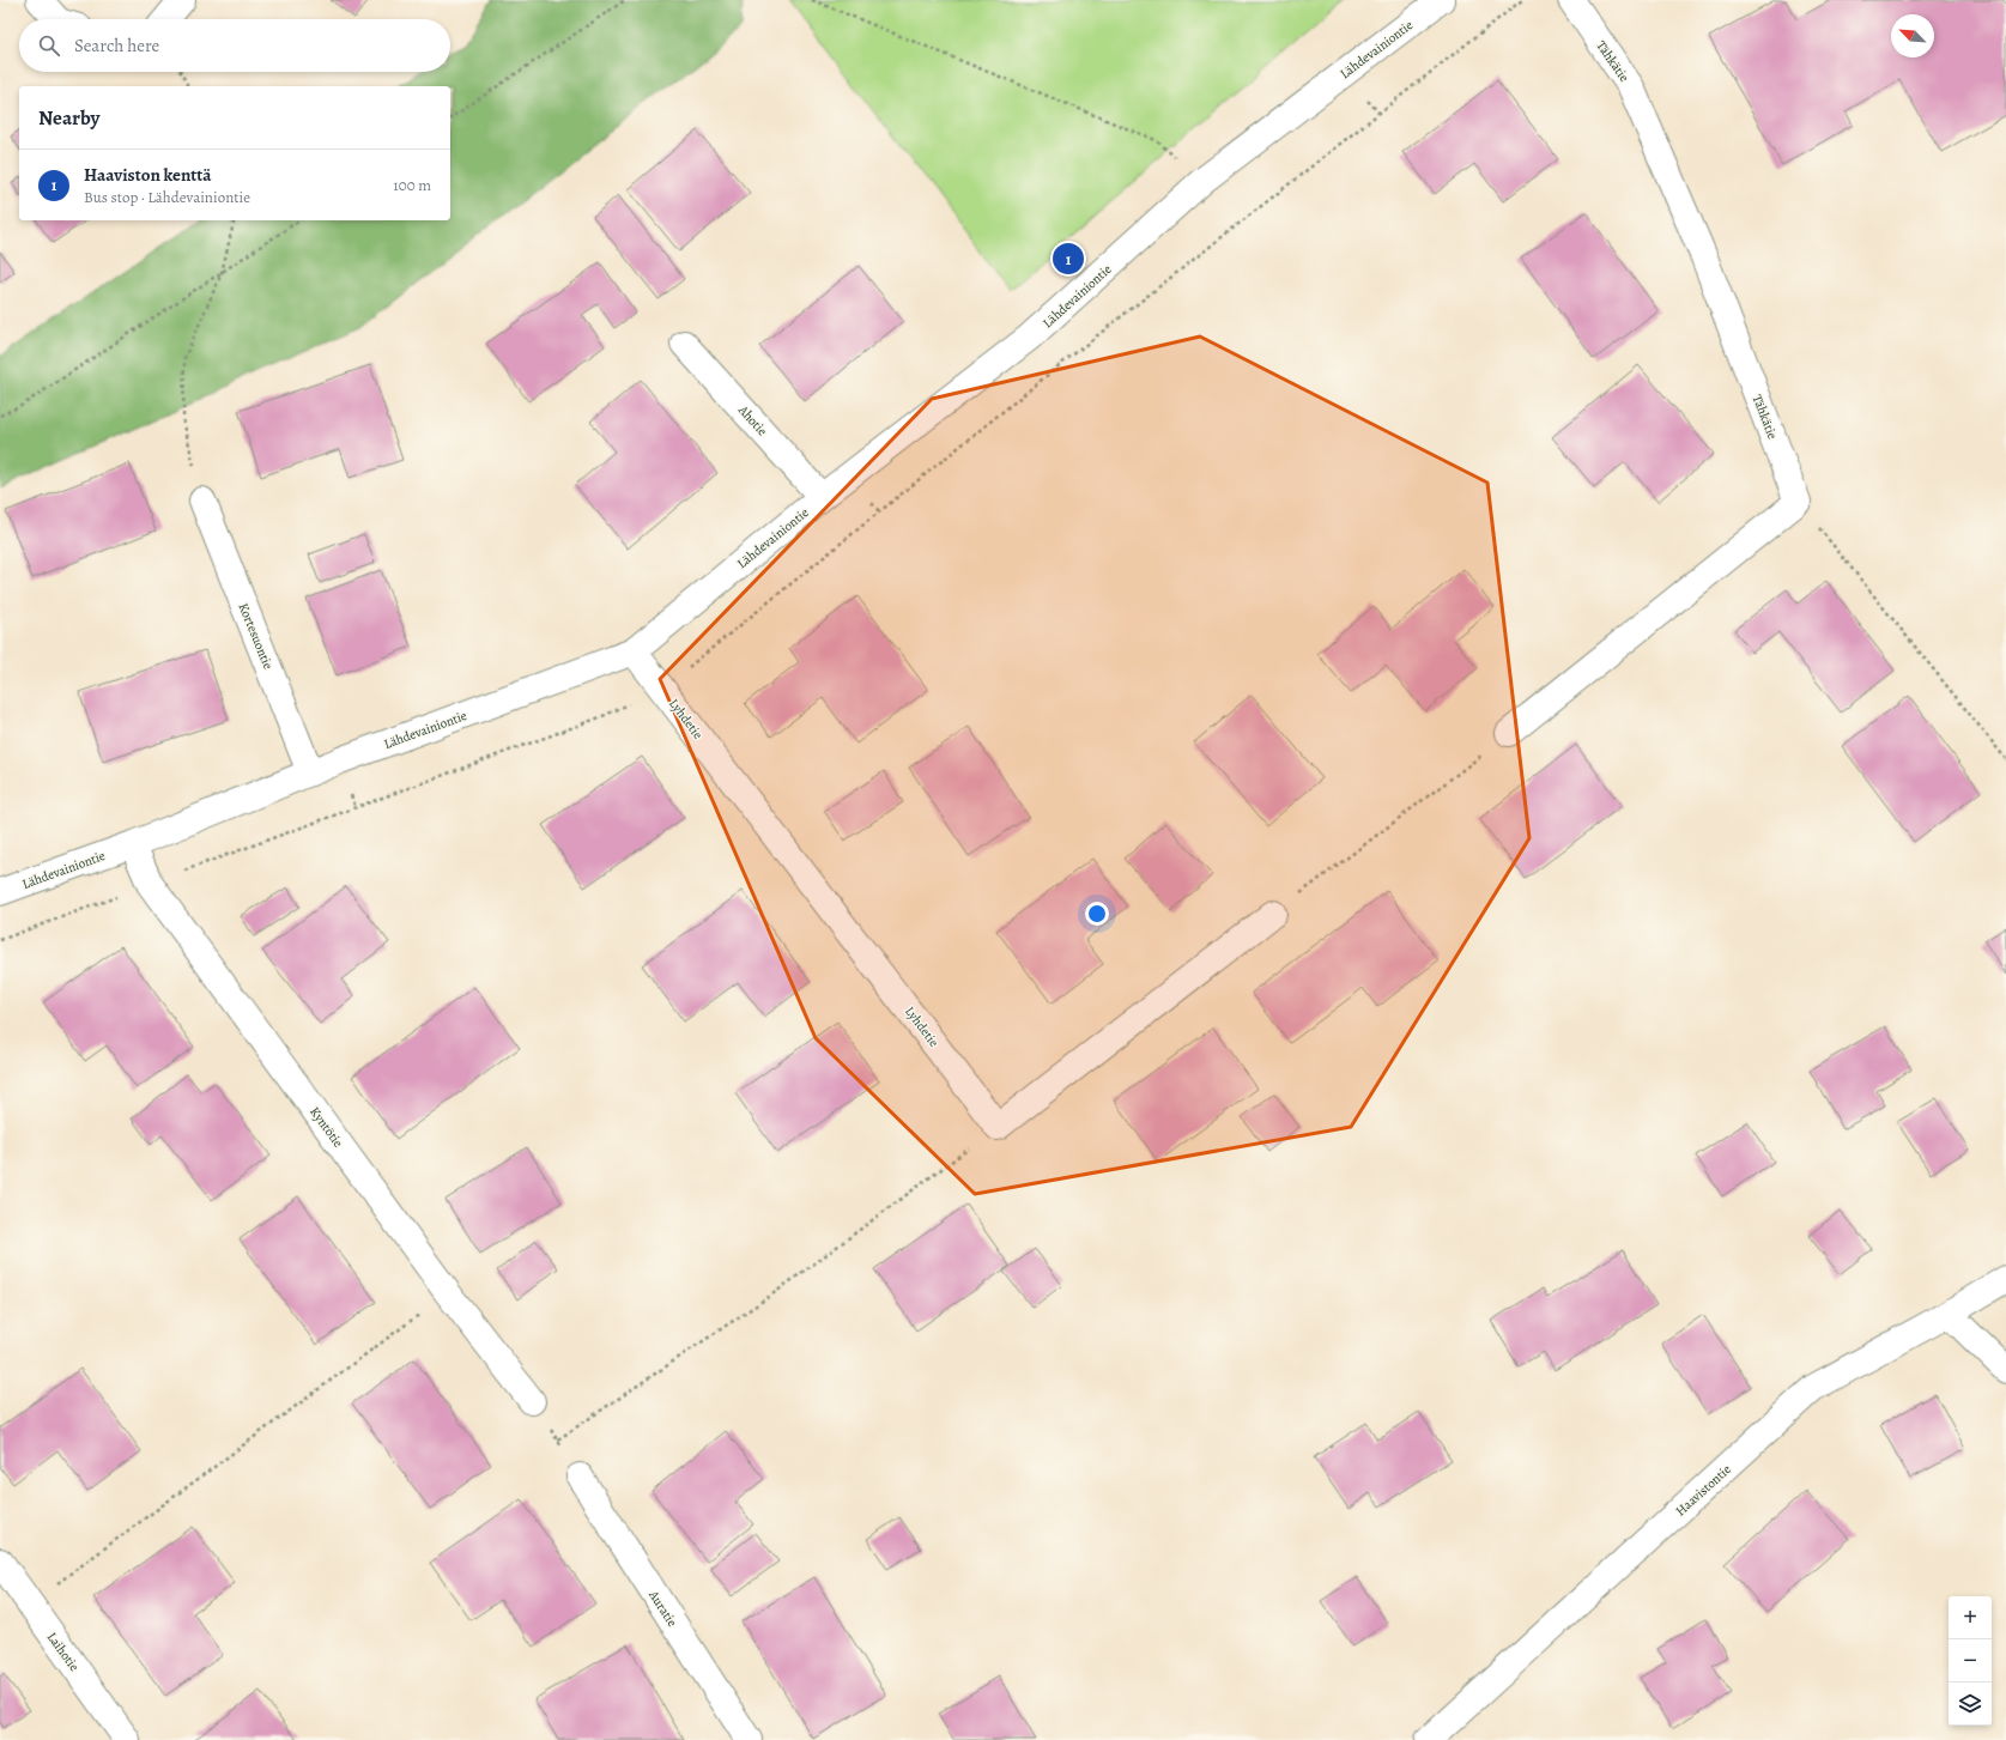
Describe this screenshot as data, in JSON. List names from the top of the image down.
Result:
{
  "streets": {
    "street": [
      "Lähdevainiontie",
      "Tähkätie",
      "Ahotie",
      "Kortesuontie",
      "Lyhdetie",
      "Kyntötie",
      "Haavistontie",
      "Auratie",
      "Laihotie"
    ]
  },
  "crossings": [
    ["Lähdevainiontie", "Ahotie"],
    ["Lähdevainiontie", "Kortesuontie"],
    ["Lähdevainiontie", "Lyhdetie"],
    ["Lähdevainiontie", "Kyntötie"]
  ],
  "north": "top left",
  "page": {
    "search": "Search here",
    "heading": "Nearby",
    "list": [
      {
        "mark": "1",
        "name": "Haaviston kenttä",
        "note": "Bus stop · Lähdevainiontie",
        "value": "100 m"
      }
    ],
    "pins": "1",
    "map_buttons": ["+", "−"]
  }
}
